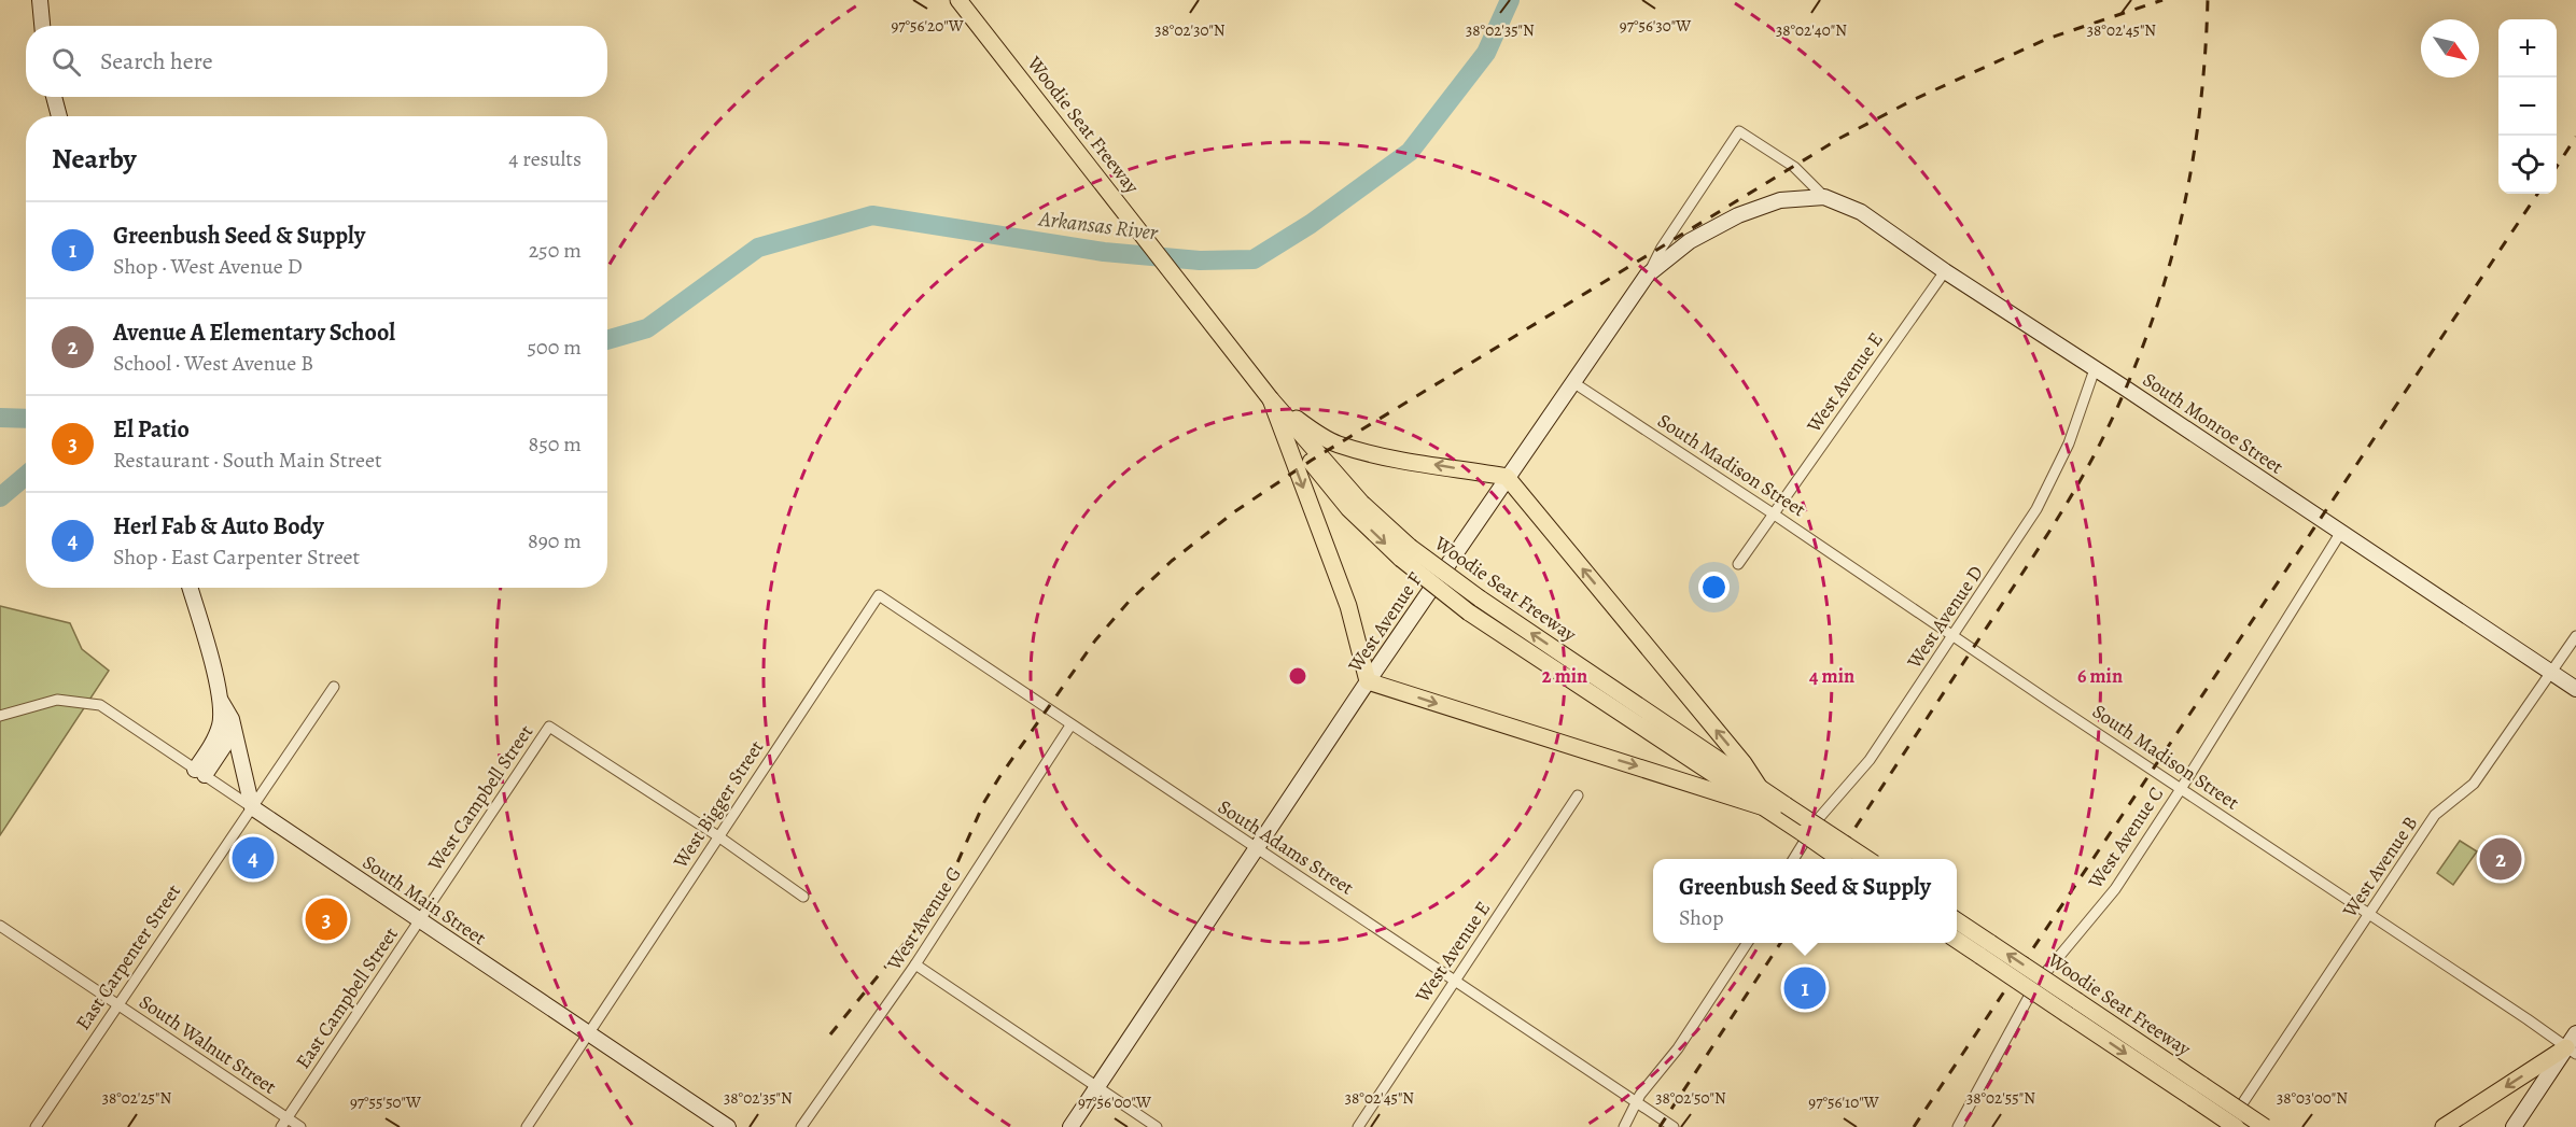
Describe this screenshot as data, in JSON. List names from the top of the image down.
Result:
{
  "streets": {
    "main road": ["Woodie Seat Freeway"],
    "street": [
      "West Avenue E",
      "South Monroe Street",
      "South Madison Street",
      "West Avenue D",
      "West Avenue F",
      "West Campbell Street",
      "West Bigger Street",
      "West Avenue C",
      "South Adams Street",
      "West Avenue B",
      "South Main Street",
      "West Avenue G",
      "East Carpenter Street",
      "East Campbell Street",
      "South Walnut Street"
    ]
  },
  "crossings": [
    ["West Avenue E", "South Monroe Street"],
    ["West Avenue E", "South Madison Street"],
    ["West Avenue E", "South Adams Street"],
    ["South Monroe Street", "West Avenue D"],
    ["South Monroe Street", "West Avenue F"],
    ["South Monroe Street", "West Avenue C"],
    ["South Monroe Street", "West Avenue B"],
    ["South Madison Street", "West Avenue D"],
    ["South Madison Street", "West Avenue F"],
    ["South Madison Street", "West Avenue C"],
    ["South Madison Street", "West Avenue B"],
    ["West Avenue F", "South Adams Street"],
    ["West Campbell Street", "West Bigger Street"],
    ["West Campbell Street", "South Main Street"],
    ["West Campbell Street", "East Campbell Street"],
    ["West Bigger Street", "South Adams Street"],
    ["West Bigger Street", "South Main Street"],
    ["South Adams Street", "West Avenue G"],
    ["South Main Street", "East Carpenter Street"],
    ["South Main Street", "East Campbell Street"],
    ["East Carpenter Street", "South Walnut Street"],
    ["East Campbell Street", "South Walnut Street"]
  ],
  "water": ["Arkansas River"],
  "north": "bottom right",
  "page": {
    "map_buttons": ["+", "−"],
    "search": "Search here",
    "heading": ["Nearby", "4 results"],
    "list": [
      {
        "mark": "1",
        "name": "Greenbush Seed & Supply",
        "note": "Shop · West Avenue D",
        "value": "250 m"
      },
      {
        "mark": "2",
        "name": "Avenue A Elementary School",
        "note": "School · West Avenue B",
        "value": "500 m"
      },
      {
        "mark": "3",
        "name": "El Patio",
        "note": "Restaurant · South Main Street",
        "value": "850 m"
      },
      {
        "mark": "4",
        "name": "Herl Fab & Auto Body",
        "note": "Shop · East Carpenter Street",
        "value": "890 m"
      }
    ],
    "pins": [
      "4",
      "2",
      "3",
      "1"
    ],
    "popup": ["Greenbush Seed & Supply", "Shop"]
  },
  "coordinates": [
    "97°56'20\"W",
    "97°56'30\"W",
    "38°02'30\"N",
    "38°02'35\"N",
    "38°02'40\"N",
    "38°02'45\"N",
    "38°02'25\"N",
    "38°02'50\"N",
    "38°02'55\"N",
    "38°03'00\"N",
    "97°55'50\"W",
    "97°56'00\"W",
    "97°56'10\"W"
  ],
  "rings": ["2 min", "4 min", "6 min"]
}
